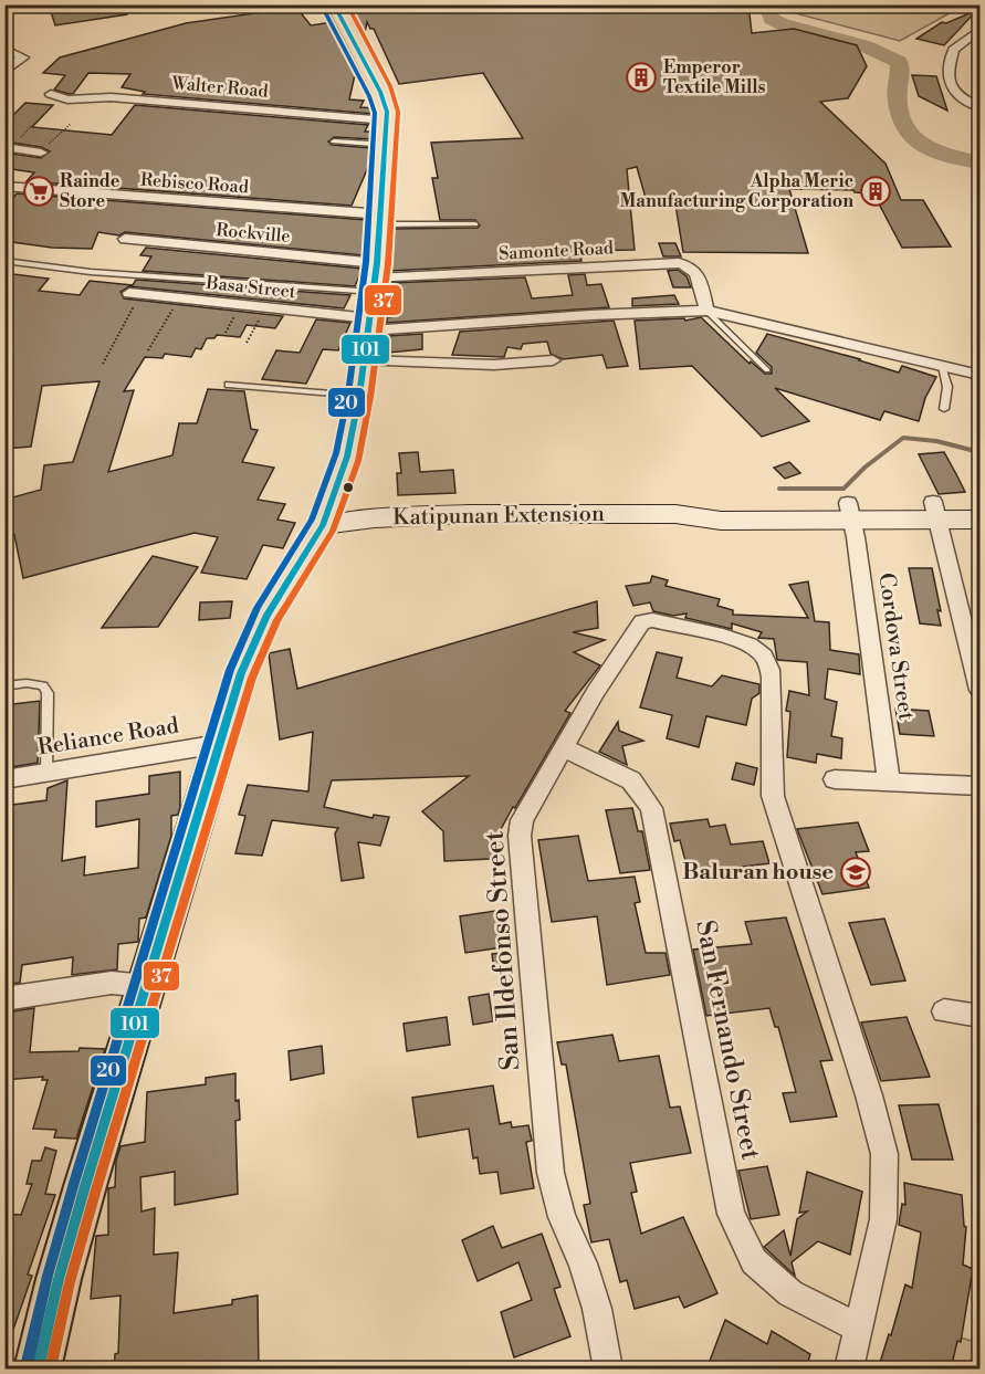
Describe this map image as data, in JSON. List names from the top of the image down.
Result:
{
  "streets": {
    "main road": ["Katipunan Extension"],
    "street": [
      "Walter Road",
      "Rebisco Road",
      "Rockville",
      "Samonte Road",
      "Basa Street",
      "Cordova Street",
      "Reliance Road",
      "San Ildefonso Street",
      "San Fernando Street"
    ]
  },
  "crossings": [
    ["Rockville", "Samonte Road"],
    ["Katipunan Extension", "Cordova Street"],
    ["San Ildefonso Street", "San Fernando Street"]
  ],
  "places": {
    "building": ["Emperor Textile Mills", "Alpha Meric Manufacturing Corporation"],
    "supermarket": ["Rainde Store"],
    "school or university": ["Baluran house"]
  },
  "lines": ["transit line 101", "transit line 37", "transit line 20"]
}
